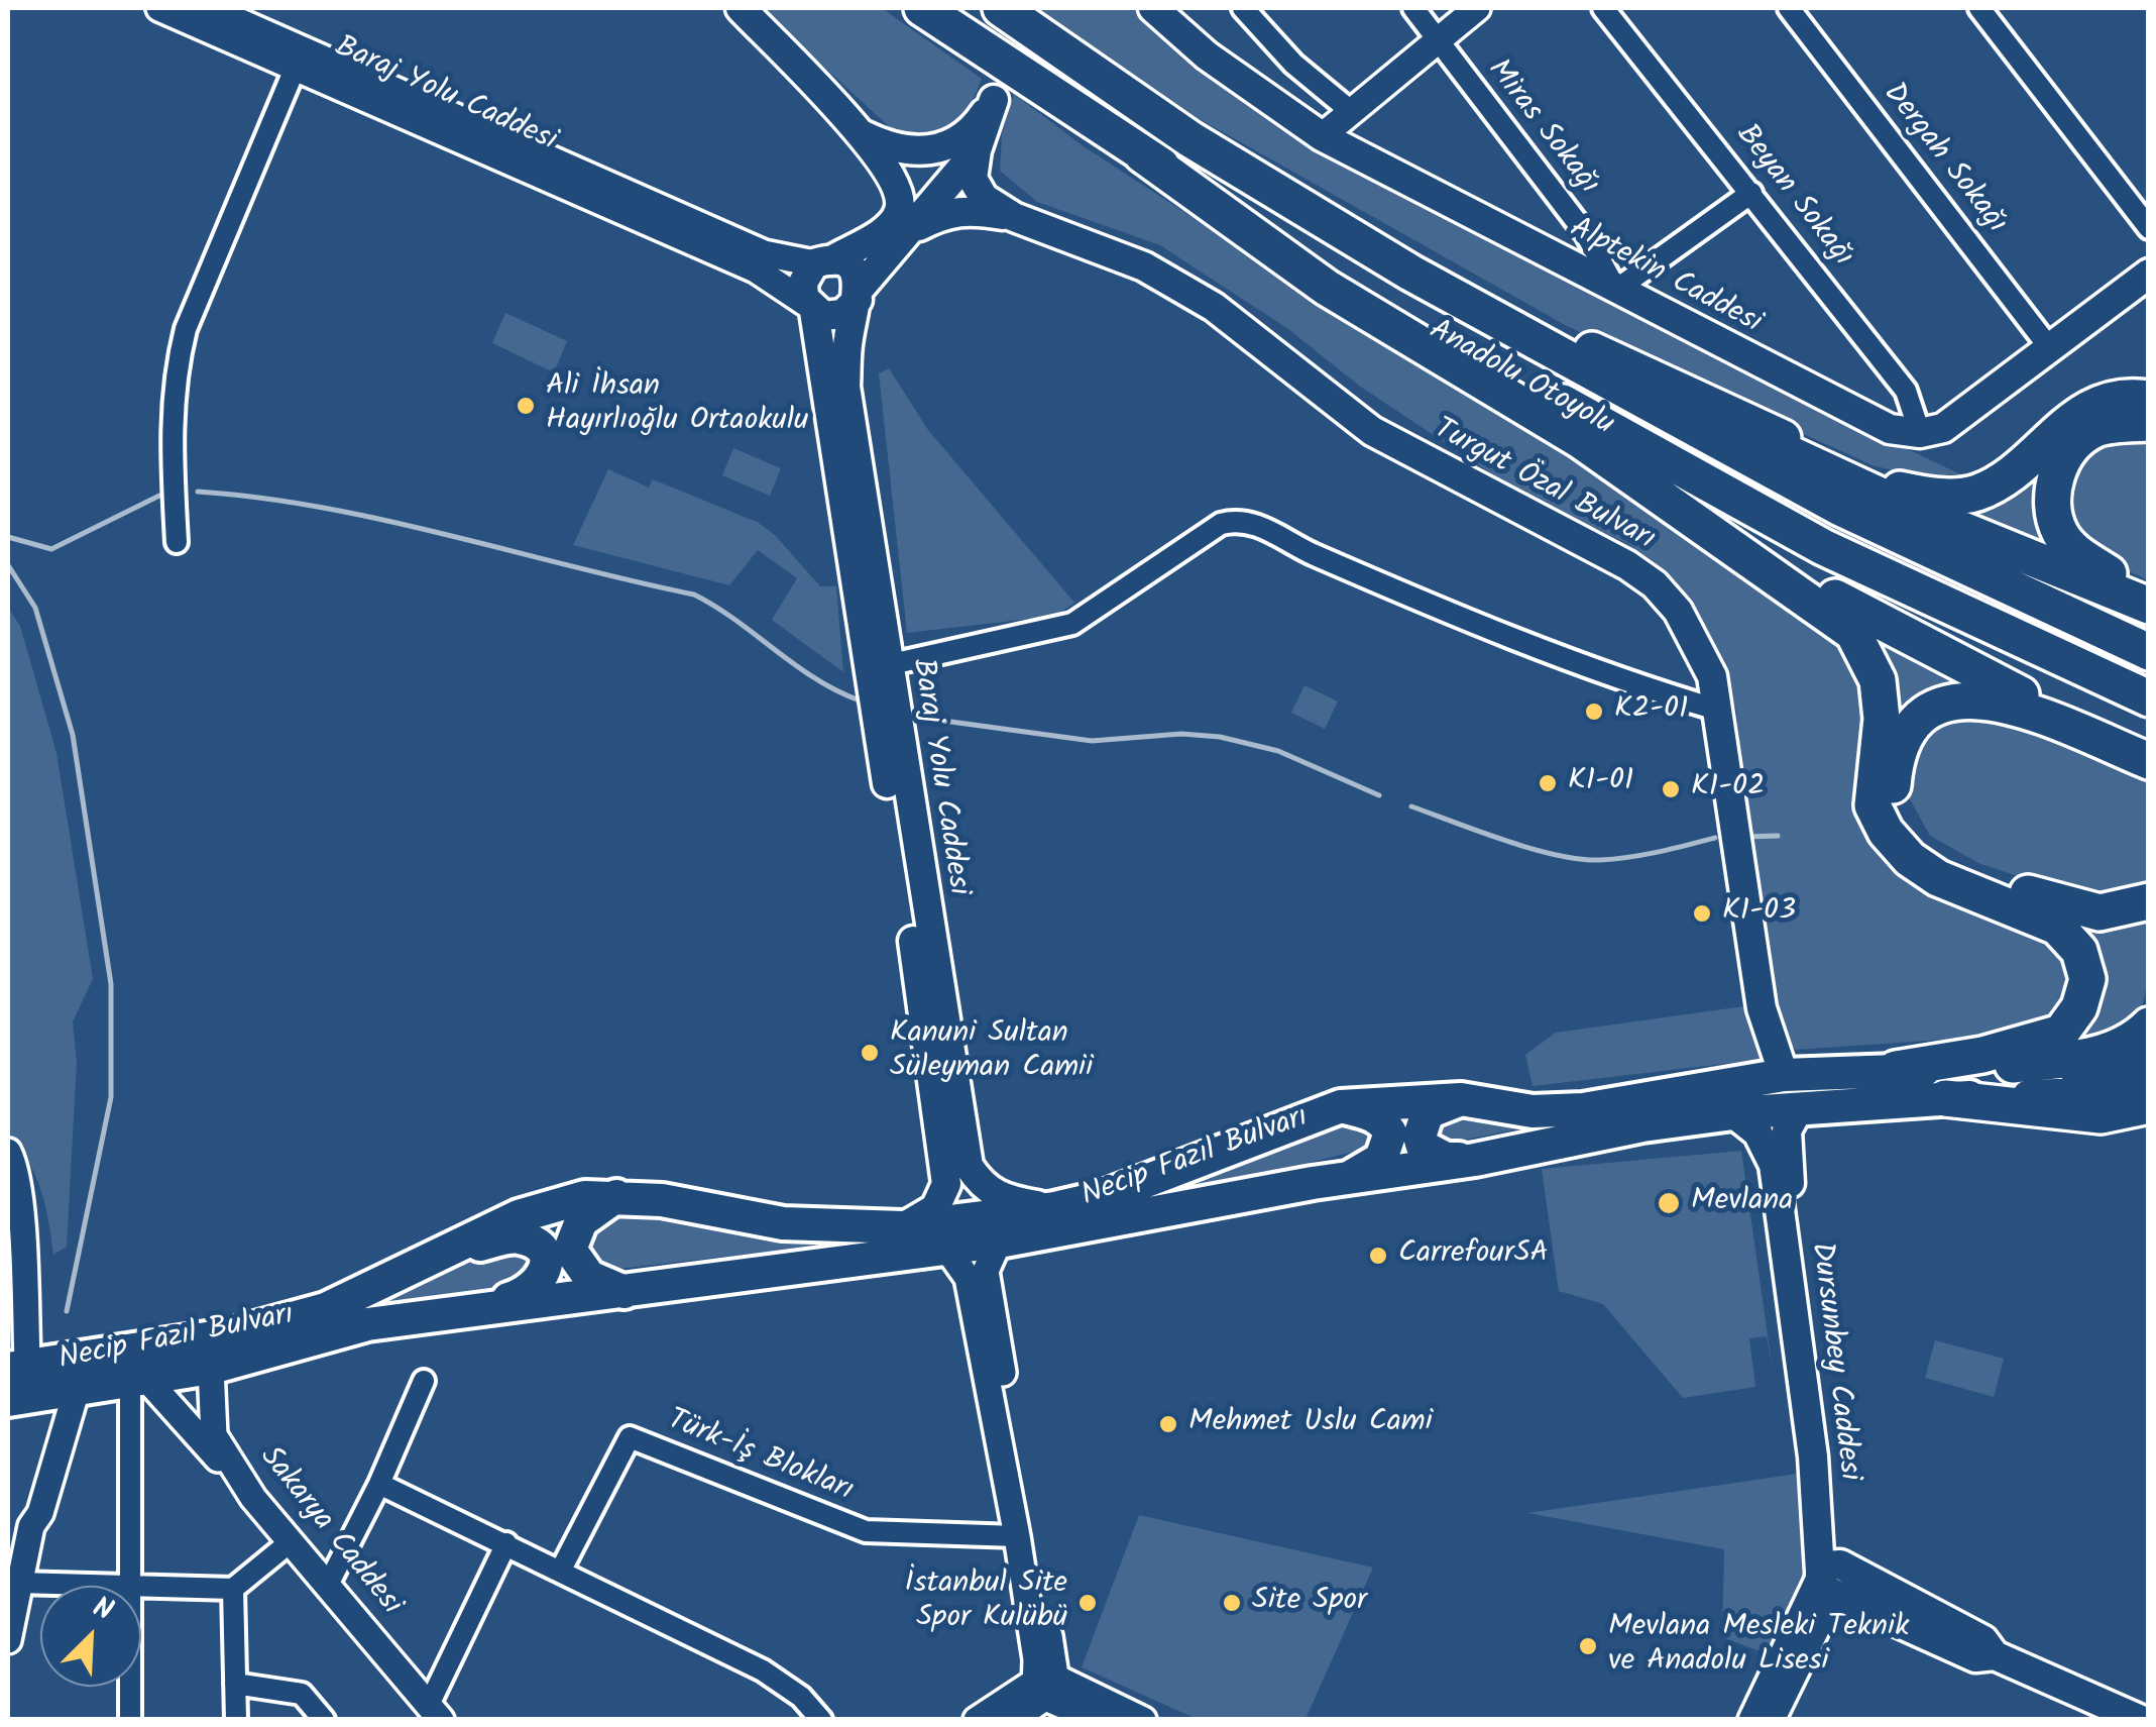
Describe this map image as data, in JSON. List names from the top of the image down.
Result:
{
  "streets": {
    "highway": ["Anadolu Otoyolu"],
    "main road": [
      "Baraj Yolu Caddesi",
      "Alptekin Caddesi",
      "Turgut Özal Bulvarı",
      "Necip Fazıl Bulvarı",
      "Dursunbey Caddesi"
    ],
    "street": [
      "Miras Sokağı",
      "Dergah Sokağı",
      "Beyan Sokağı",
      "Türk-İş Blokları",
      "Sakarya Caddesi"
    ]
  },
  "crossings": [
    ["Baraj Yolu Caddesi", "Necip Fazıl Bulvarı"],
    ["Miras Sokağı", "Alptekin Caddesi"],
    ["Beyan Sokağı", "Alptekin Caddesi"],
    ["Turgut Özal Bulvarı", "Necip Fazıl Bulvarı"],
    ["Necip Fazıl Bulvarı", "Dursunbey Caddesi"],
    ["Necip Fazıl Bulvarı", "Sakarya Caddesi"]
  ],
  "places": [
    "Ali İhsan Hayırlıoğlu Ortaokulu",
    "K2-01",
    "K1-01",
    "K1-02",
    "K1-03",
    "Kanuni Sultan Süleyman Camii",
    "Mevlana",
    "CarrefourSA",
    "Mehmet Uslu Cami",
    "İstanbul Site Spor Kulübü",
    "Site Spor",
    "Mevlana Mesleki Teknik ve Anadolu Lisesi"
  ],
  "north": "top right"
}
